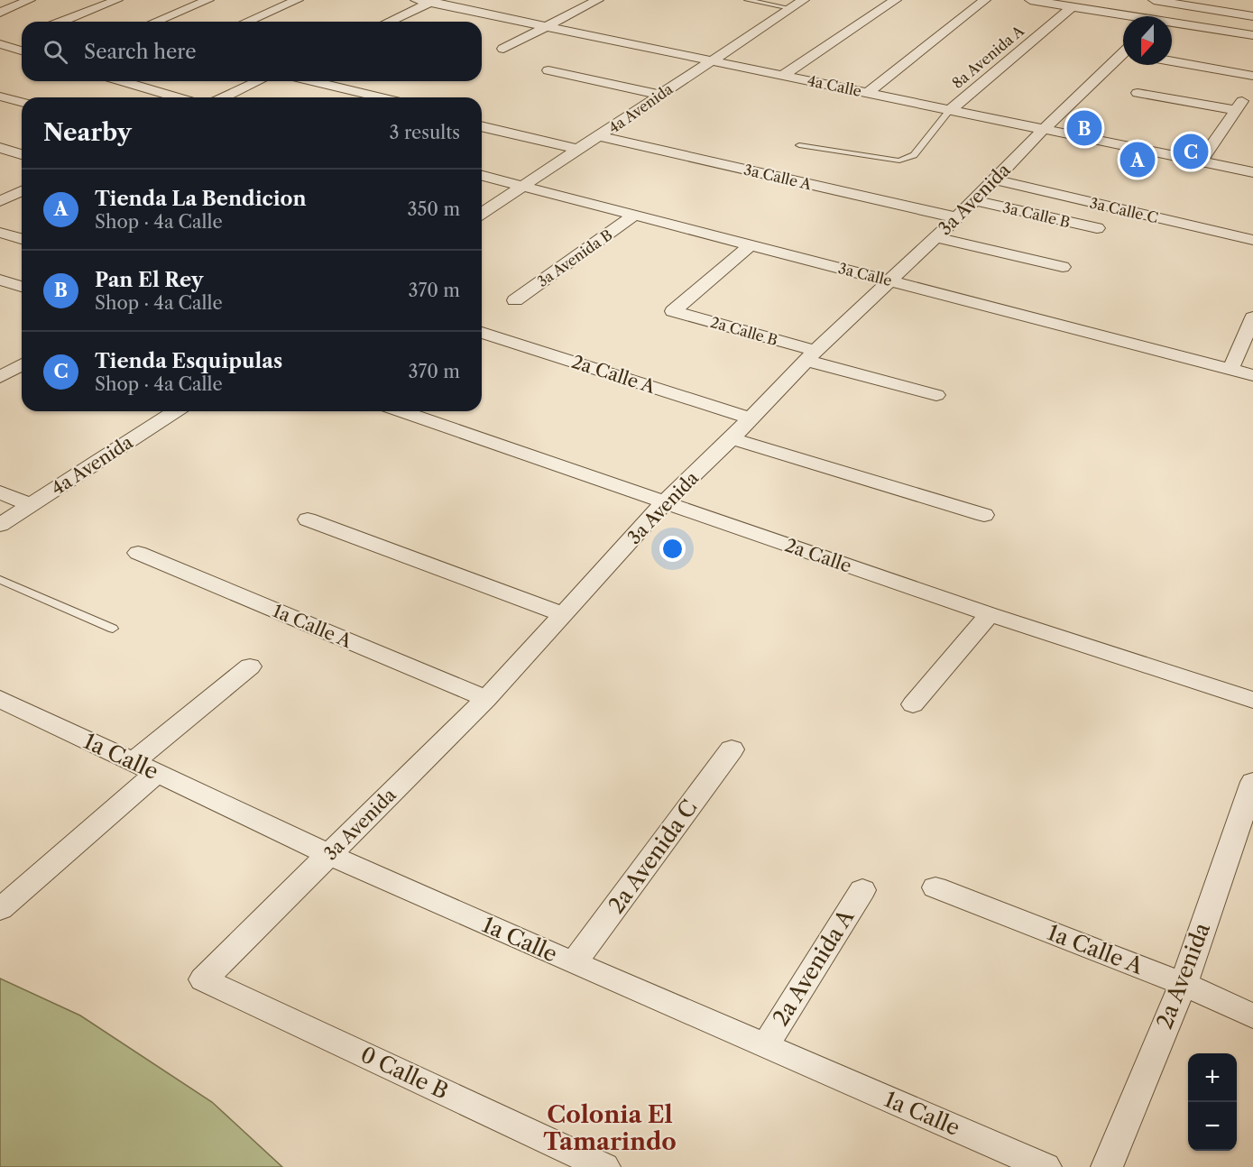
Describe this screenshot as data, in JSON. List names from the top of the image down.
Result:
{
  "streets": {
    "street": [
      "8a Avenida A",
      "4a Calle",
      "4a Avenida",
      "3a Calle A",
      "3a Avenida",
      "3a Calle C",
      "3a Calle B",
      "3a Avenida B",
      "3a Calle",
      "2a Calle B",
      "2a Calle A",
      "2a Calle",
      "1a Calle A",
      "1a Calle",
      "2a Avenida C",
      "2a Avenida A",
      "2a Avenida",
      "0 Calle B"
    ]
  },
  "crossings": [
    ["8a Avenida A", "4a Calle"],
    ["4a Calle", "4a Avenida"],
    ["4a Calle", "3a Avenida"],
    ["4a Avenida", "3a Calle A"],
    ["4a Avenida", "3a Calle"],
    ["3a Calle A", "3a Avenida"],
    ["3a Avenida", "3a Calle C"],
    ["3a Avenida", "3a Calle B"],
    ["3a Avenida", "3a Calle"],
    ["3a Avenida", "2a Calle B"],
    ["3a Avenida", "2a Calle A"],
    ["3a Avenida", "2a Calle"],
    ["3a Avenida", "1a Calle A"],
    ["3a Avenida", "1a Calle"],
    ["3a Avenida", "0 Calle B"],
    ["3a Avenida B", "3a Calle"],
    ["3a Calle", "2a Calle B"],
    ["1a Calle A", "2a Avenida"],
    ["1a Calle", "2a Avenida C"],
    ["1a Calle", "2a Avenida A"]
  ],
  "districts": ["Colonia El Tamarindo"],
  "north": "bottom",
  "page": {
    "search": "Search here",
    "heading": ["Nearby", "3 results"],
    "pins": ["B", "C", "A"],
    "list": [
      {
        "mark": "A",
        "name": "Tienda La Bendicion",
        "note": "Shop · 4a Calle",
        "value": "350 m"
      },
      {
        "mark": "B",
        "name": "Pan El Rey",
        "note": "Shop · 4a Calle",
        "value": "370 m"
      },
      {
        "mark": "C",
        "name": "Tienda Esquipulas",
        "note": "Shop · 4a Calle",
        "value": "370 m"
      }
    ],
    "map_buttons": ["+", "−"]
  }
}
